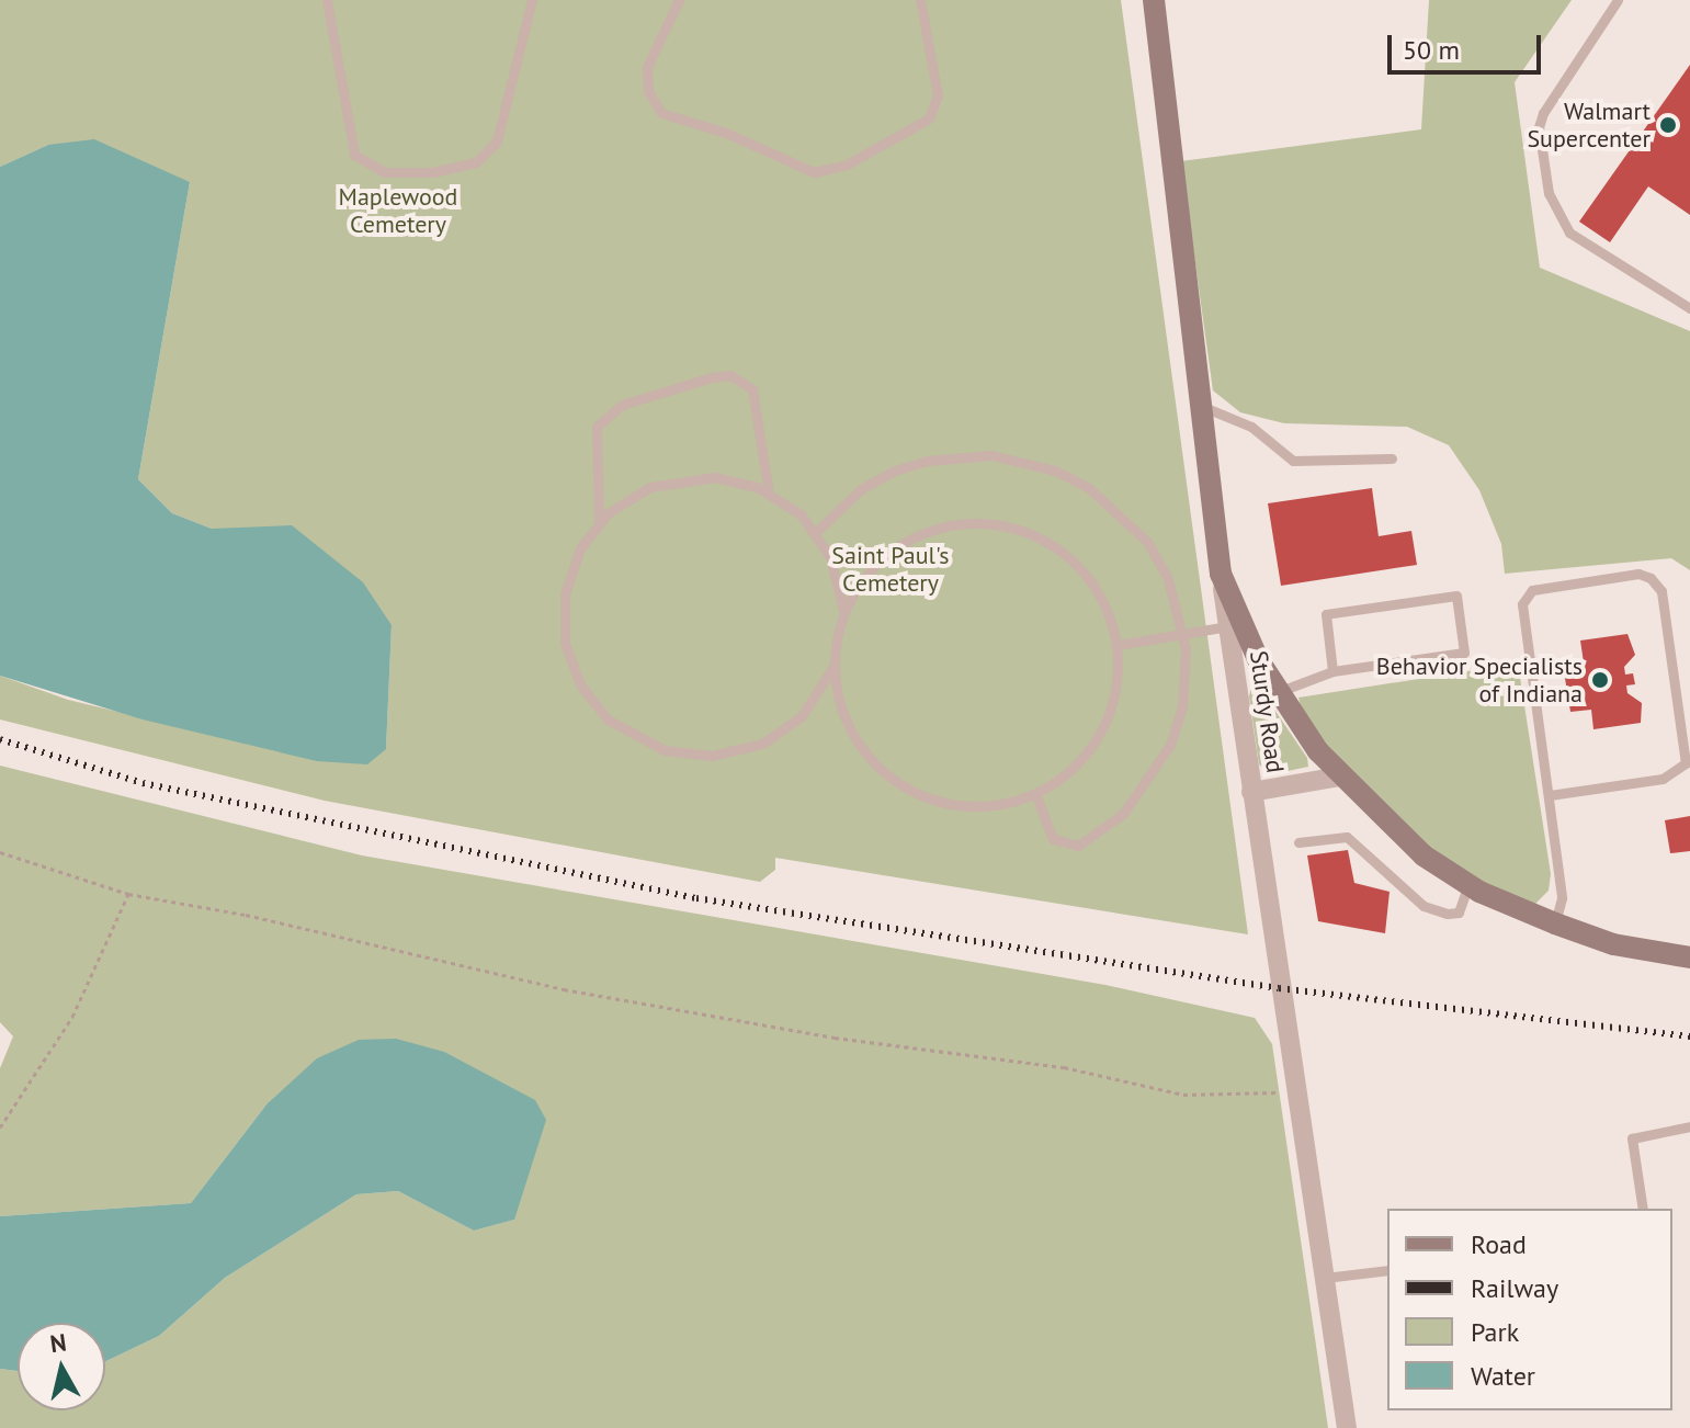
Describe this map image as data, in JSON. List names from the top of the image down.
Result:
{
  "streets": {
    "street": ["Sturdy Road"]
  },
  "parks": ["Maplewood Cemetery", "Saint Paul's Cemetery"],
  "places": ["Walmart Supercenter", "Behavior Specialists of Indiana"],
  "legend": [
    "Road",
    "Railway",
    "Park",
    "Water"
  ],
  "scale_bar": "50 m",
  "north": "top"
}
